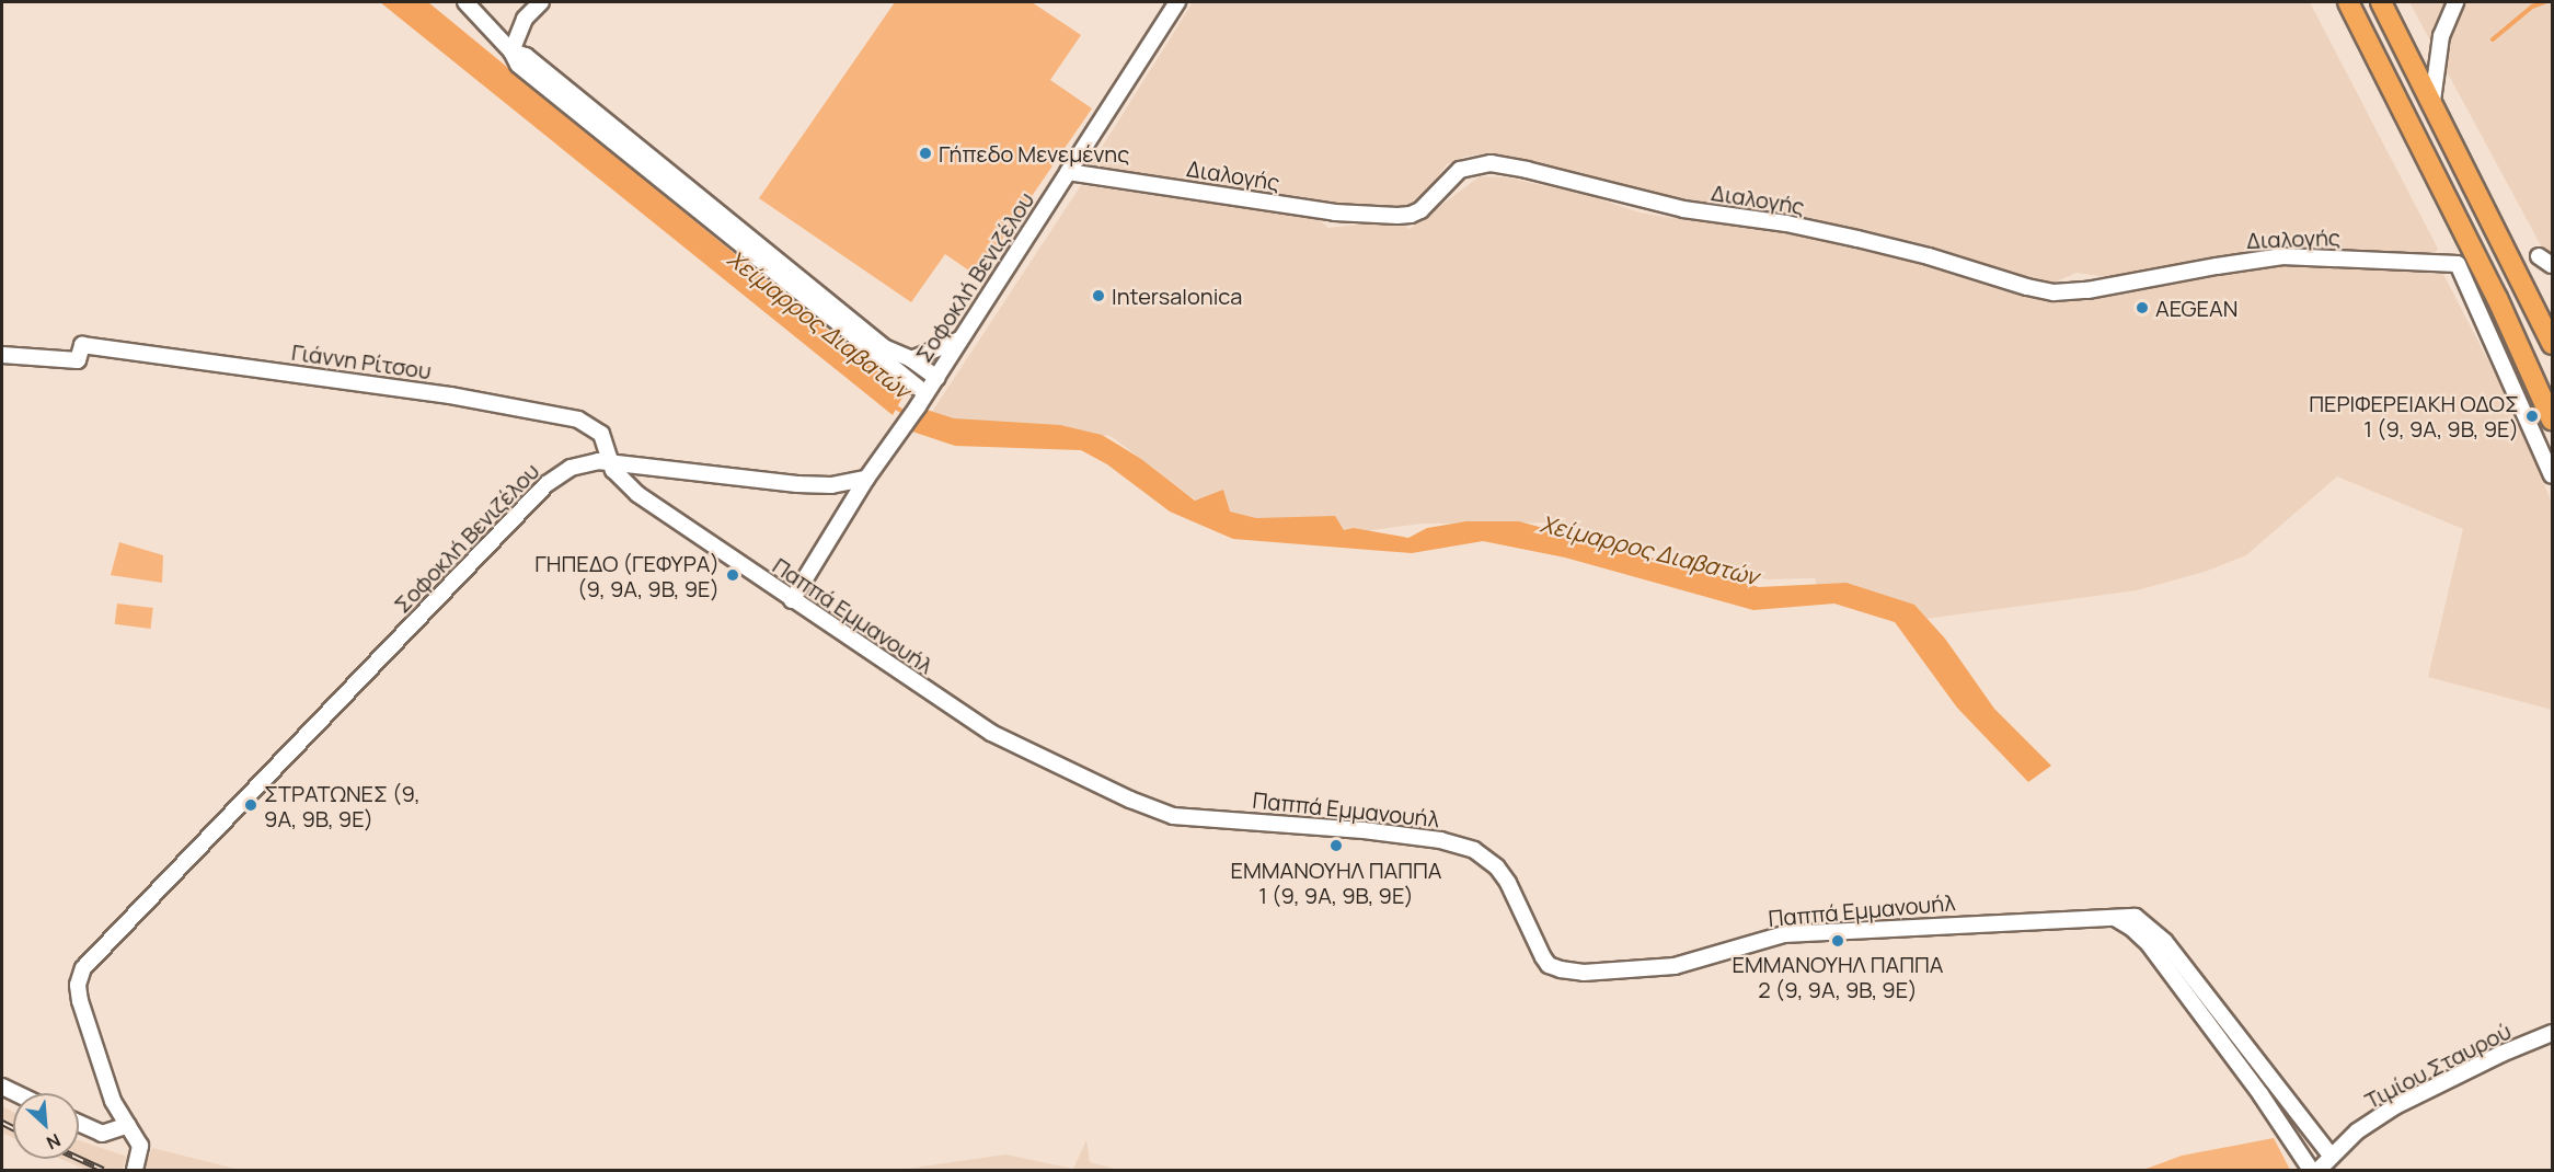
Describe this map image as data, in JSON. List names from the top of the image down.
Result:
{
  "streets": {
    "street": [
      "Διαλογής",
      "Σοφοκλή Βενιζέλου",
      "Γιάννη Ρίτσου",
      "Παππά Εμμανουήλ",
      "Τιμίου Σταυρού"
    ]
  },
  "crossings": [
    ["Διαλογής", "Σοφοκλή Βενιζέλου"],
    ["Σοφοκλή Βενιζέλου", "Γιάννη Ρίτσου"],
    ["Σοφοκλή Βενιζέλου", "Παππά Εμμανουήλ"],
    ["Γιάννη Ρίτσου", "Παππά Εμμανουήλ"],
    ["Παππά Εμμανουήλ", "Τιμίου Σταυρού"]
  ],
  "water": ["Χείμαρρος Διαβατών"],
  "places": [
    "Γήπεδο Μενεμένης",
    "Intersalonica",
    "AEGEAN",
    "ΠΕΡΙΦΕΡΕΙΑΚΗ ΟΔΟΣ 1 (9, 9Α, 9Β, 9Ε)",
    "ΓΗΠΕΔΟ (ΓΕΦΥΡΑ) (9, 9Α, 9Β, 9Ε)",
    "ΣΤΡΑΤΩΝΕΣ (9, 9Α, 9Β, 9Ε)",
    "ΕΜΜΑΝΟΥΗΛ ΠΑΠΠΑ 1 (9, 9Α, 9Β, 9Ε)",
    "ΕΜΜΑΝΟΥΗΛ ΠΑΠΠΑ 2 (9, 9Α, 9Β, 9Ε)"
  ],
  "north": "bottom right"
}
